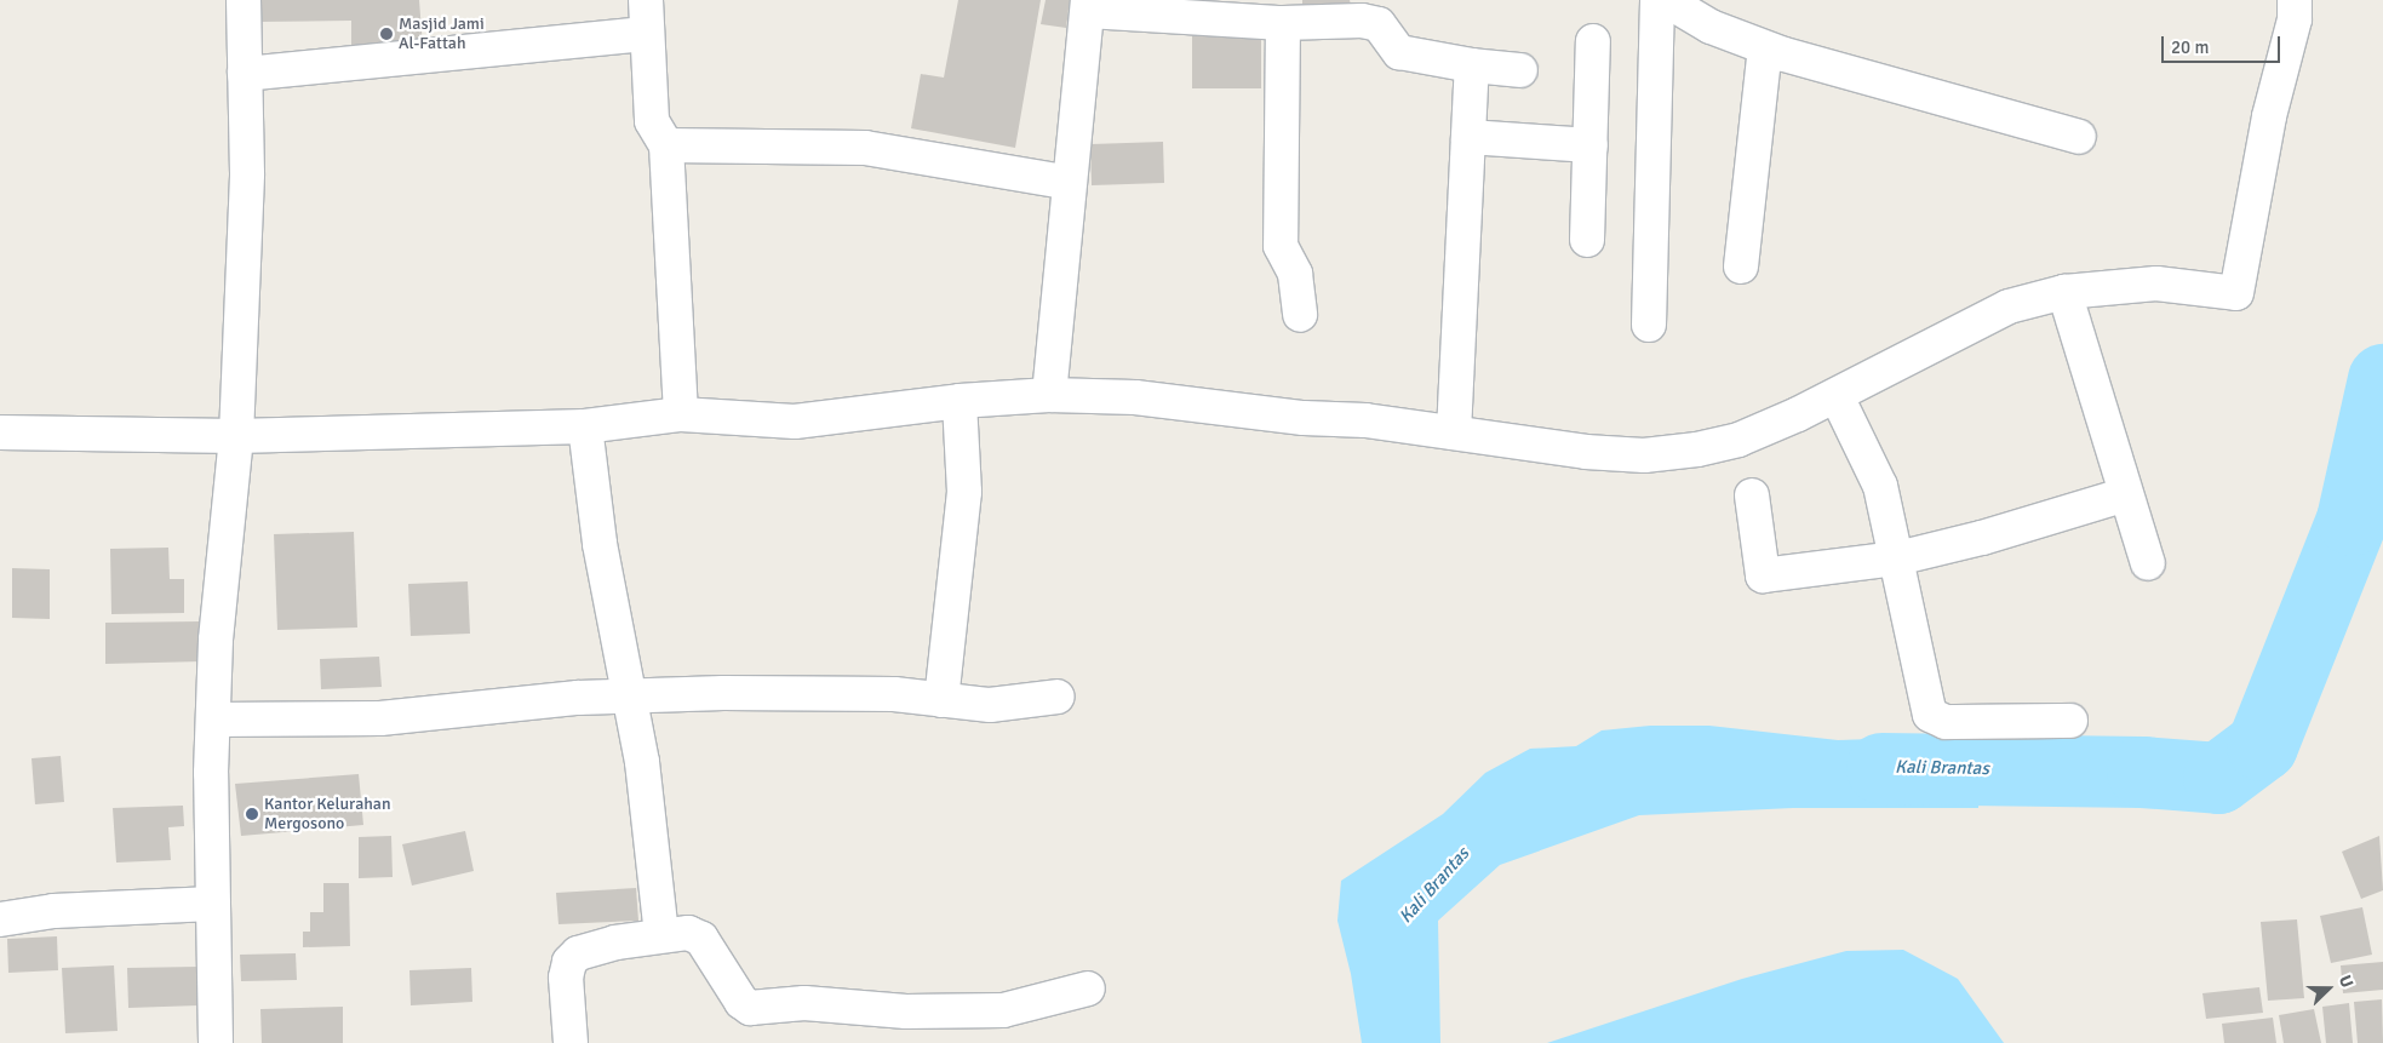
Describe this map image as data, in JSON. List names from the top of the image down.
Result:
{
  "water": ["Kali Brantas"],
  "places": ["Masjid Jami Al-Fattah", "Kantor Kelurahan Mergosono"],
  "scale_bar": "20 m",
  "north": "right"
}
